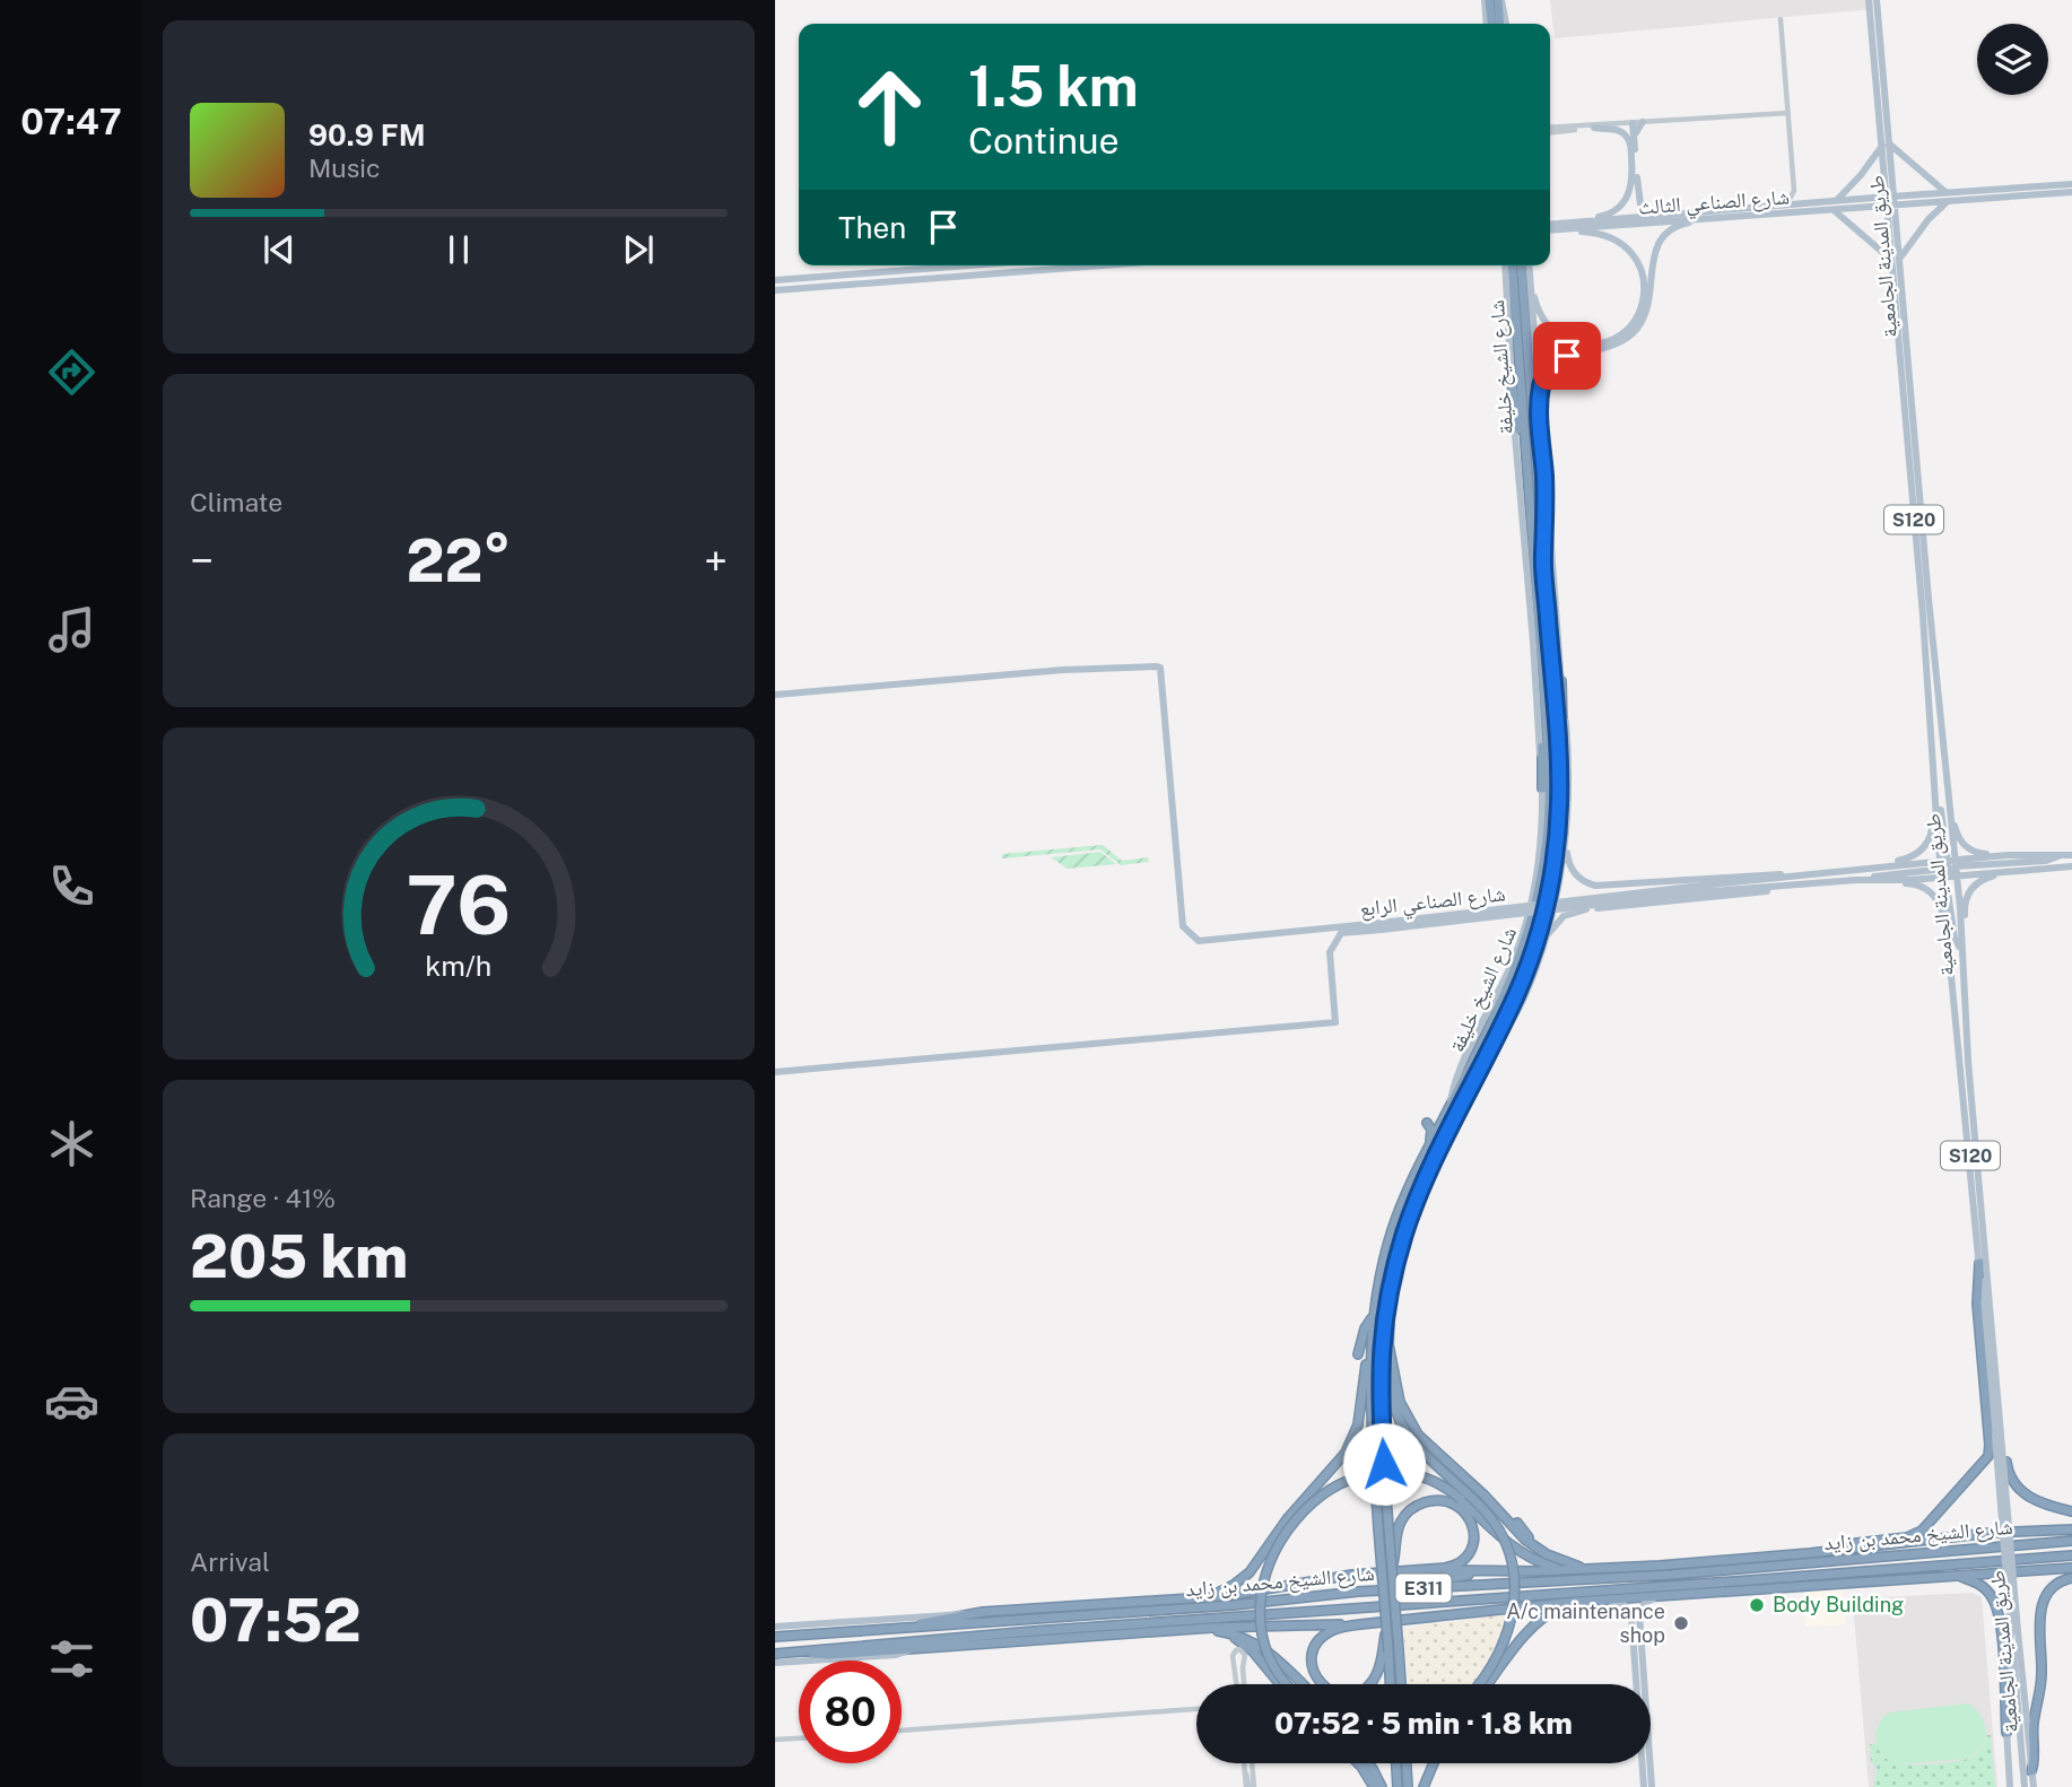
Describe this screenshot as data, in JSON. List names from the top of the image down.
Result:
{
  "streets": {
    "highway": ["شارع الشيخ خليفة", "شارع الشيخ محمد بن زايد", "E311"],
    "main road": [
      "شارع الصناعي الثالث",
      "طريق المدينة الجامعية",
      "S120",
      "شارع الصناعي الرابع"
    ]
  },
  "crossings": [
    ["شارع الصناعي الثالث", "طريق المدينة الجامعية"],
    ["طريق المدينة الجامعية", "شارع الصناعي الرابع"]
  ],
  "places": ["Body Building", "A/c maintenance shop"],
  "page": {
    "tabs": "07:47",
    "turn": ["1.5 km", "Continue"],
    "song": ["90.9 FM", "Music"],
    "then": "Then",
    "tile": [
      "Climate",
      ["Range · 41%", "205 km"],
      ["Arrival", "07:52"]
    ],
    "heat": ["−", "22°", "+"],
    "limit": "80",
    "trip": "07:52 · 5 min · 1.8 km",
    "gauge": ["76", "km/h"]
  }
}
